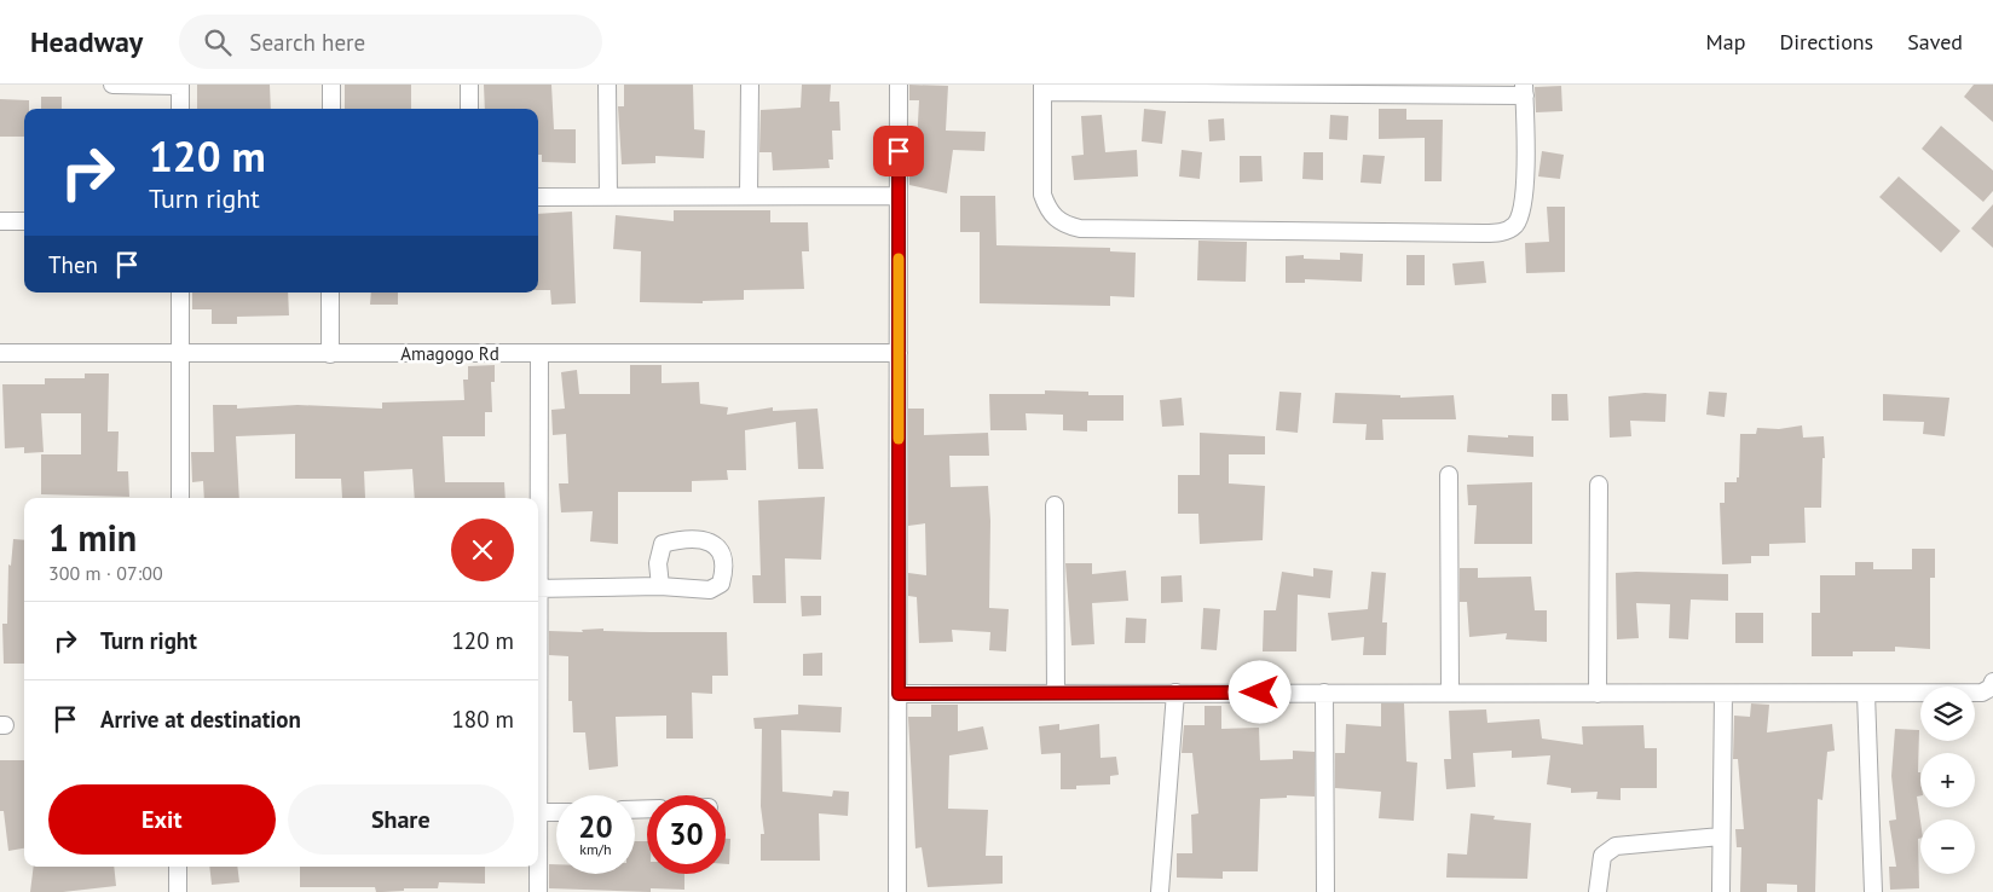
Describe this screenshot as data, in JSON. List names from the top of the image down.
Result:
{
  "streets": {
    "street": ["Amagogo Rd"]
  },
  "page": {
    "header": "Headway",
    "search": "Search here",
    "nav": ["Map", "Directions", "Saved"],
    "turn": ["120 m", "Turn right"],
    "then": "Then",
    "heading": ["1 min", "300 m · 07:00"],
    "list": [
      {
        "name": "Turn right",
        "value": "120 m"
      },
      {
        "name": "Arrive at destination",
        "value": "180 m"
      }
    ],
    "map_buttons": ["+", "−"],
    "buttons": ["Exit", "Share"],
    "speed": "20 km/h",
    "limit": "30"
  }
}
